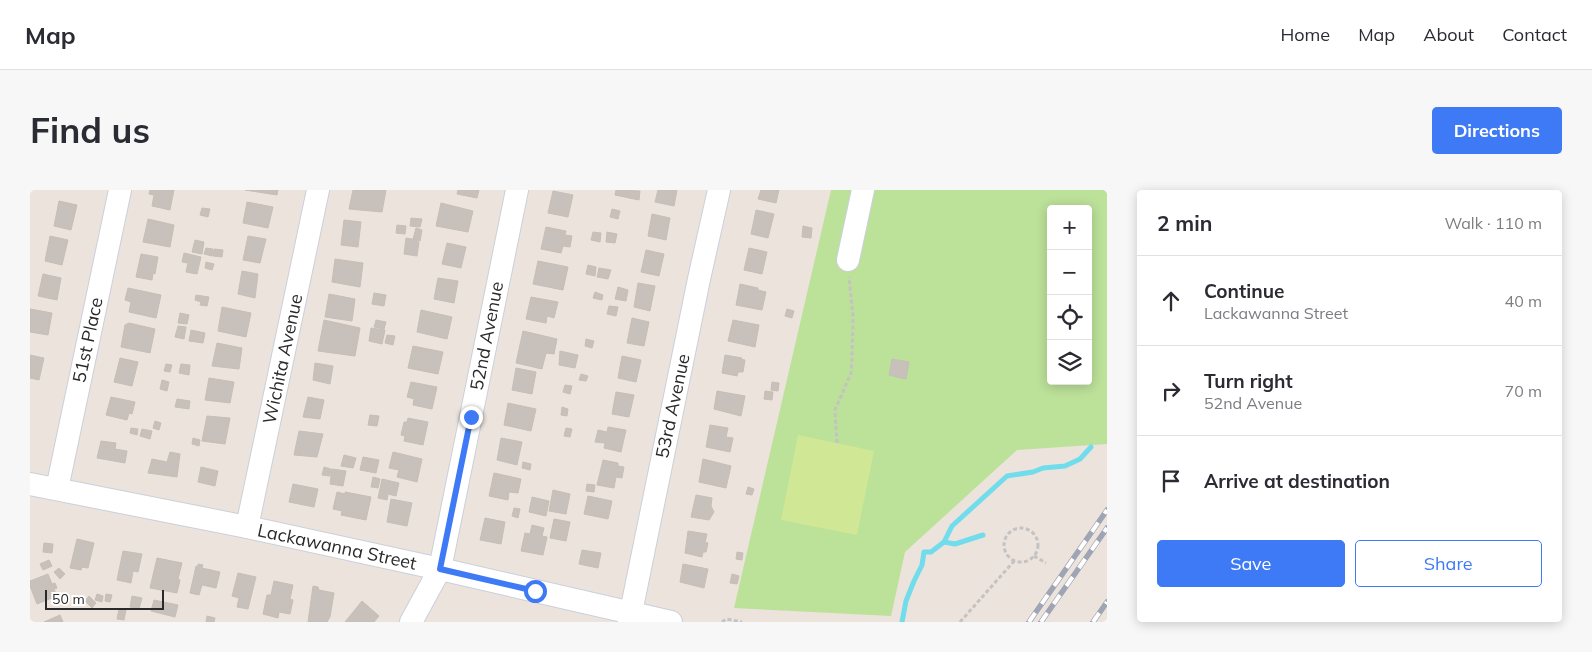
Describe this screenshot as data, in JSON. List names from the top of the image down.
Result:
{
  "streets": {
    "street": [
      "52nd Avenue",
      "51st Place",
      "Wichita Avenue",
      "53rd Avenue",
      "Lackawanna Street"
    ]
  },
  "crossings": [
    ["52nd Avenue", "Lackawanna Street"],
    ["51st Place", "Lackawanna Street"],
    ["Wichita Avenue", "Lackawanna Street"],
    ["53rd Avenue", "Lackawanna Street"]
  ],
  "scale_bar": "50 m",
  "page": {
    "header": "Map",
    "nav": [
      "Home",
      "Map",
      "About",
      "Contact"
    ],
    "buttons": [
      "Directions",
      ["Save", "Share"]
    ],
    "title": "Find us",
    "heading": ["2 min", "Walk · 110 m"],
    "map_buttons": ["+", "−"],
    "list": [
      ["Continue", "Lackawanna Street", "40 m"],
      ["Turn right", "52nd Avenue", "70 m"],
      "Arrive at destination"
    ],
    "scale": "50 m"
  }
}
